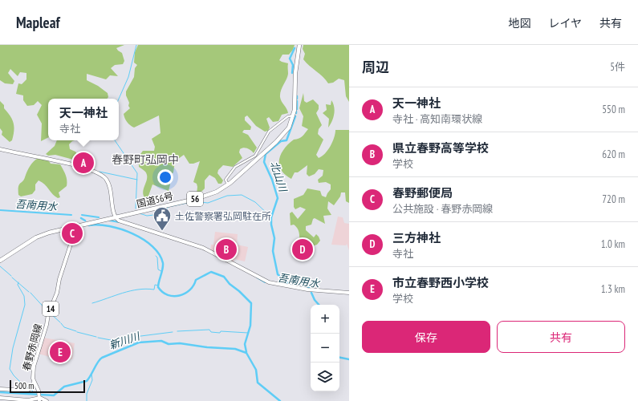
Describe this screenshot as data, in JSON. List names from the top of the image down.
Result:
{
  "streets": {
    "highway": ["56", "国道56号"],
    "main road": ["14", "春野赤岡線"]
  },
  "crossings": [
    ["国道56号", "春野赤岡線"]
  ],
  "districts": ["春野町弘岡中"],
  "water": ["北山川", "吾南用水", "新川川"],
  "places": {
    "public building": ["土佐警察署弘岡駐在所"]
  },
  "scale_bar": "500 m",
  "page": {
    "header": "Mapleaf",
    "nav": ["地図", "レイヤ", "共有"],
    "heading": ["周辺", "5件"],
    "list": [
      {
        "mark": "A",
        "name": "天一神社",
        "note": "寺社 · 高知南環状線",
        "value": "550 m"
      },
      {
        "mark": "B",
        "name": "県立春野高等学校",
        "note": "学校",
        "value": "620 m"
      },
      {
        "mark": "C",
        "name": "春野郵便局",
        "note": "公共施設 · 春野赤岡線",
        "value": "720 m"
      },
      {
        "mark": "D",
        "name": "三方神社",
        "note": "寺社",
        "value": "1.0 km"
      },
      {
        "mark": "E",
        "name": "市立春野西小学校",
        "note": "学校",
        "value": "1.3 km"
      }
    ],
    "popup": ["天一神社", "寺社"],
    "pins": [
      "A",
      "C",
      "B",
      "D",
      "E"
    ],
    "map_buttons": ["+", "−"],
    "buttons": ["保存", "共有"],
    "scale": "500 m"
  }
}
